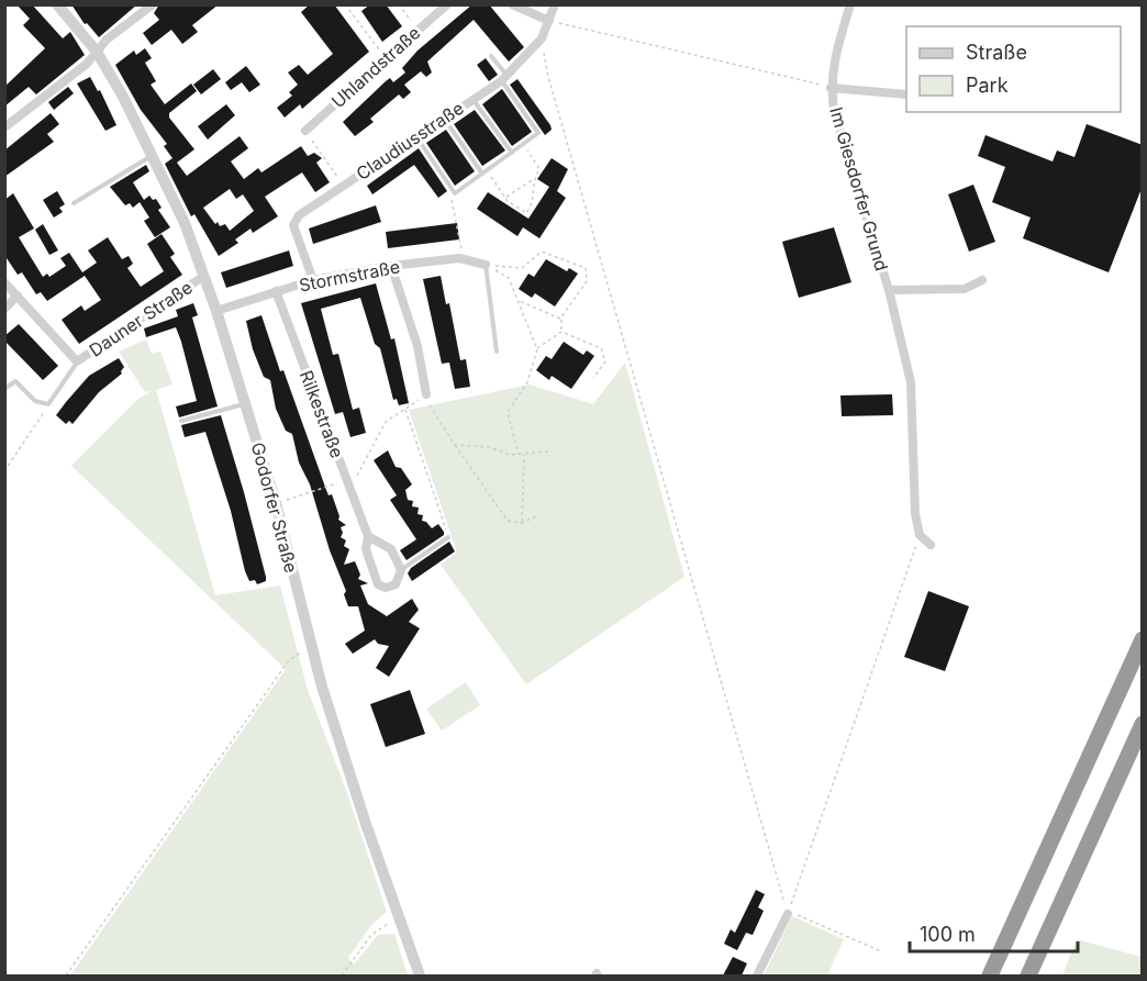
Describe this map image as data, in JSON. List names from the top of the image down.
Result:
{
  "streets": {
    "street": [
      "Uhlandstraße",
      "Claudiusstraße",
      "Im Giesdorfer Grund",
      "Stormstraße",
      "Dauner Straße",
      "Rilkestraße",
      "Godorfer Straße"
    ]
  },
  "crossings": [
    ["Claudiusstraße", "Stormstraße"],
    ["Stormstraße", "Rilkestraße"],
    ["Stormstraße", "Godorfer Straße"],
    ["Dauner Straße", "Godorfer Straße"]
  ],
  "legend": ["Straße", "Park"],
  "scale_bar": "100 m"
}
